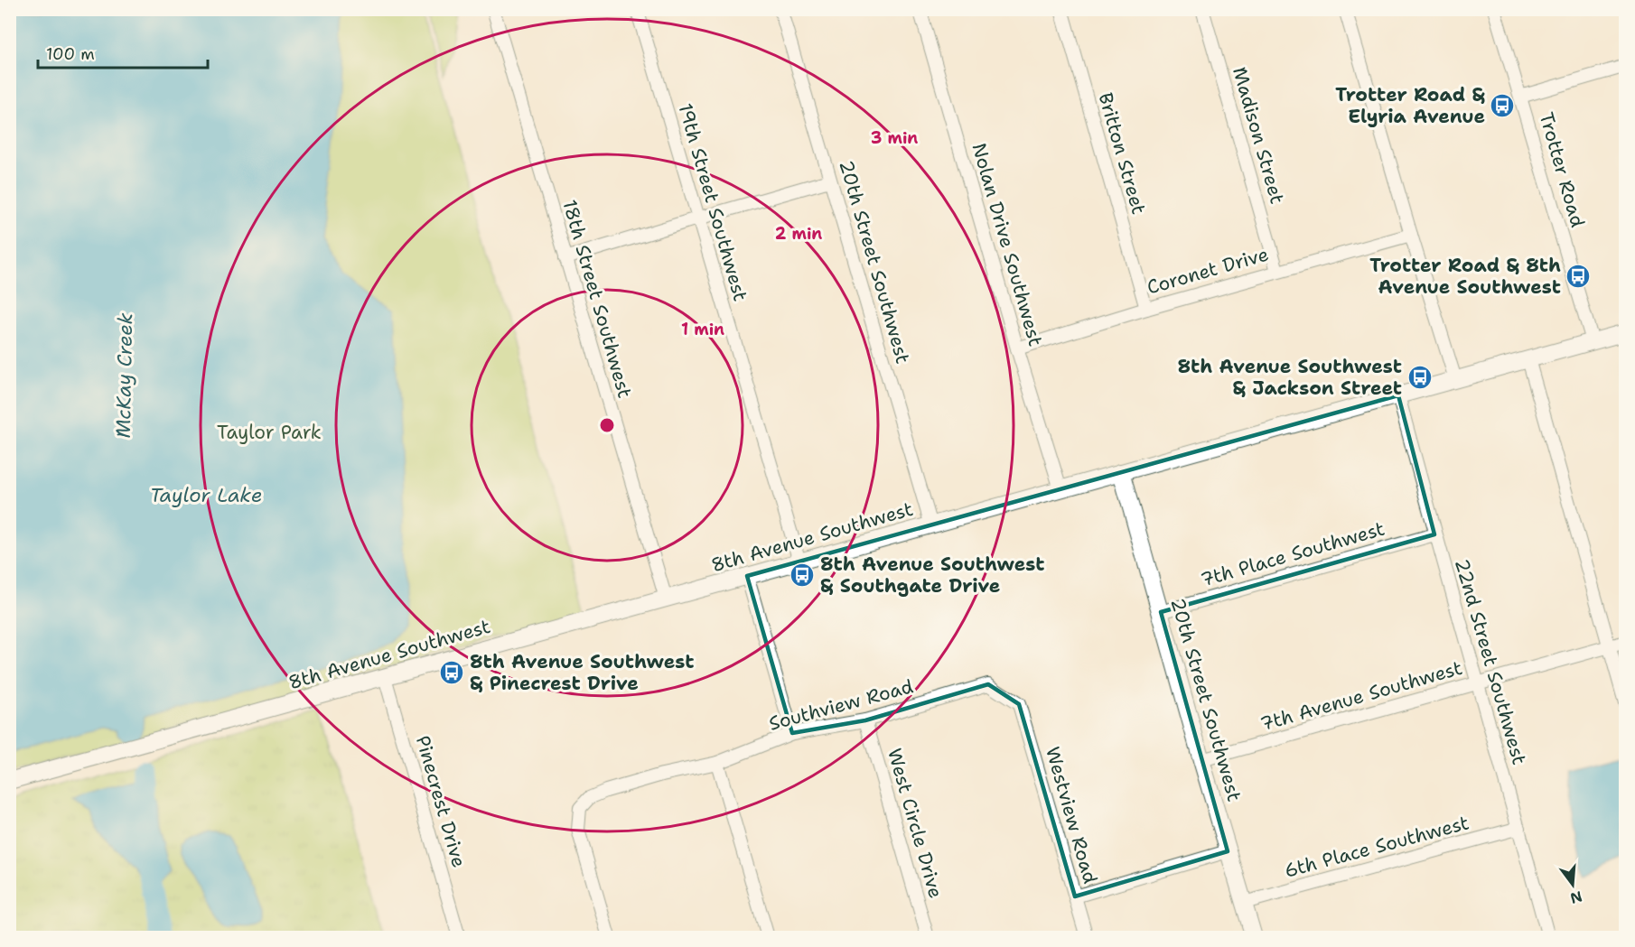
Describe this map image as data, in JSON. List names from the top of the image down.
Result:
{
  "streets": {
    "street": [
      "Madison Street",
      "Britton Street",
      "Trotter Road",
      "19th Street Southwest",
      "Nolan Drive Southwest",
      "20th Street Southwest",
      "Coronet Drive",
      "18th Street Southwest",
      "8th Avenue Southwest",
      "7th Place Southwest",
      "22nd Street Southwest",
      "7th Avenue Southwest",
      "Southview Road",
      "Pinecrest Drive",
      "Westview Road",
      "West Circle Drive",
      "6th Place Southwest"
    ]
  },
  "crossings": [
    ["Madison Street", "Coronet Drive"],
    ["Britton Street", "Coronet Drive"],
    ["Trotter Road", "8th Avenue Southwest"],
    ["19th Street Southwest", "8th Avenue Southwest"],
    ["Nolan Drive Southwest", "Coronet Drive"],
    ["Nolan Drive Southwest", "8th Avenue Southwest"],
    ["20th Street Southwest", "8th Avenue Southwest"],
    ["20th Street Southwest", "7th Place Southwest"],
    ["20th Street Southwest", "7th Avenue Southwest"],
    ["20th Street Southwest", "6th Place Southwest"],
    ["18th Street Southwest", "8th Avenue Southwest"],
    ["8th Avenue Southwest", "22nd Street Southwest"],
    ["8th Avenue Southwest", "Pinecrest Drive"],
    ["7th Place Southwest", "22nd Street Southwest"],
    ["22nd Street Southwest", "7th Avenue Southwest"],
    ["22nd Street Southwest", "6th Place Southwest"],
    ["Southview Road", "Westview Road"],
    ["Southview Road", "West Circle Drive"]
  ],
  "water": ["McKay Creek", "Taylor Lake"],
  "parks": ["Taylor Park"],
  "places": {
    "bus stop": [
      "Trotter Road & Elyria Avenue",
      "Trotter Road & 8th Avenue Southwest",
      "8th Avenue Southwest & Jackson Street",
      "8th Avenue Southwest & Southgate Drive",
      "8th Avenue Southwest & Pinecrest Drive"
    ]
  },
  "scale_bar": "100 m",
  "north": "bottom",
  "rings": ["3 min", "2 min", "1 min"]
}
